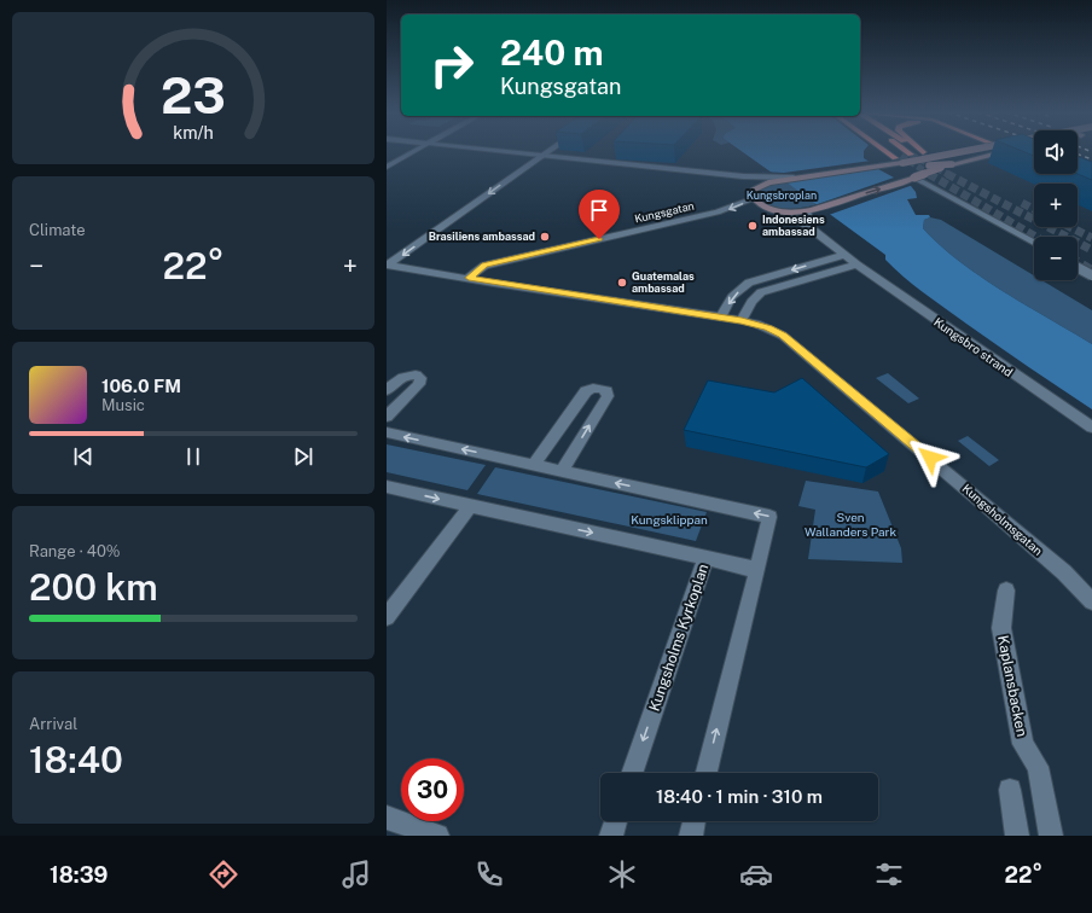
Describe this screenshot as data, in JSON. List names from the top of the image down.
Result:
{
  "streets": {
    "street": [
      "Kungsgatan",
      "Kungsbro strand",
      "Kungsholmsgatan",
      "Kungsholms Kyrkoplan",
      "Kaplansbacken"
    ]
  },
  "crossings": [
    ["Kungsgatan", "Kungsholmsgatan"]
  ],
  "parks": ["Kungsbroplan", "Sven Wallanders Park", "Kungsklippan"],
  "places": ["Indonesiens ambassad", "Brasiliens ambassad", "Guatemalas ambassad"],
  "page": {
    "turn": ["240 m", "Kungsgatan"],
    "map_buttons": ["+", "−"],
    "tile": [
      "Climate",
      ["Range · 40%", "200 km"],
      ["Arrival", "18:40"]
    ],
    "heat": ["−", "22°", "+"],
    "song": ["106.0 FM", "Music"],
    "limit": "30",
    "trip": "18:40 · 1 min · 310 m",
    "tabs": ["18:39", "22°"],
    "gauge": ["23", "km/h"]
  }
}
